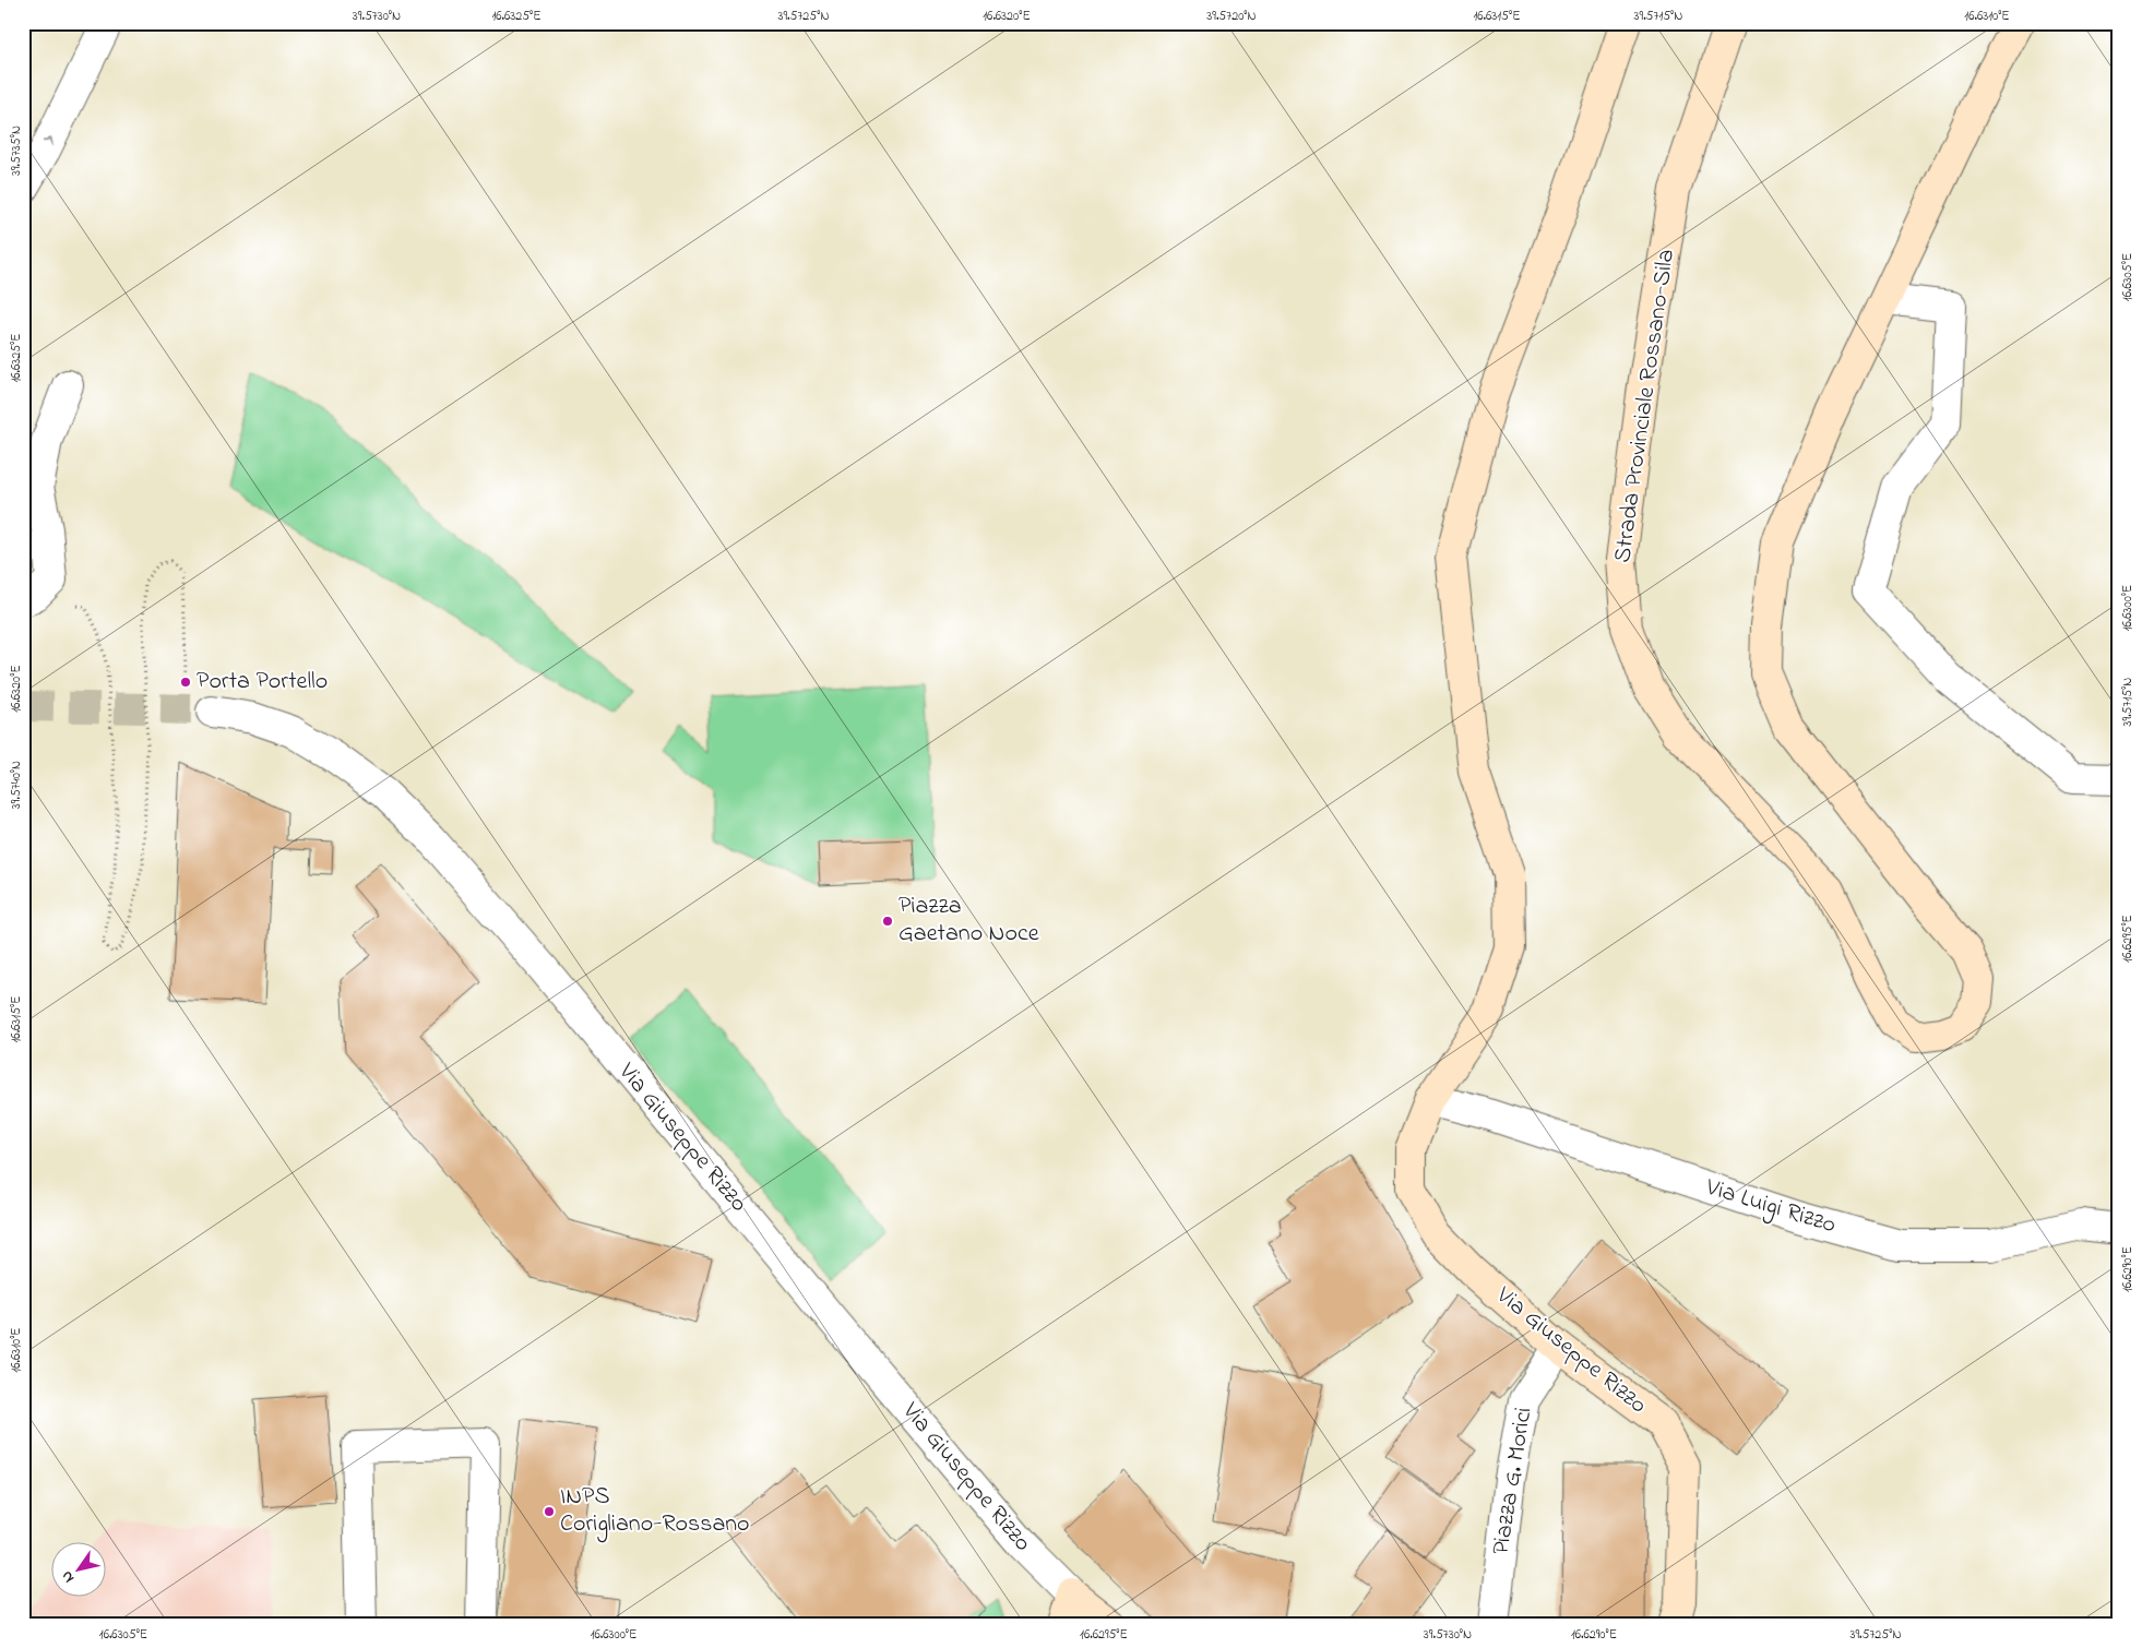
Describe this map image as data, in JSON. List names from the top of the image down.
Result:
{
  "streets": {
    "main road": ["Strada Provinciale Rossano-Sila", "Via Giuseppe Rizzo"],
    "street": ["Via Luigi Rizzo", "Piazza G. Morici"]
  },
  "crossings": [
    ["Via Giuseppe Rizzo", "Via Luigi Rizzo"],
    ["Via Giuseppe Rizzo", "Piazza G. Morici"]
  ],
  "places": ["Porta Portello", "Piazza Gaetano Noce", "INPS Corigliano-Rossano"],
  "north": "bottom left",
  "coordinates": [
    "39.5730°N",
    "16.6325°E",
    "39.5725°N",
    "16.6320°E",
    "39.5720°N",
    "16.6315°E",
    "39.5715°N",
    "16.6310°E",
    "39.5735°N",
    "16.6305°E",
    "16.6300°E",
    "39.5740°N",
    "16.6295°E",
    "16.6290°E"
  ]
}
